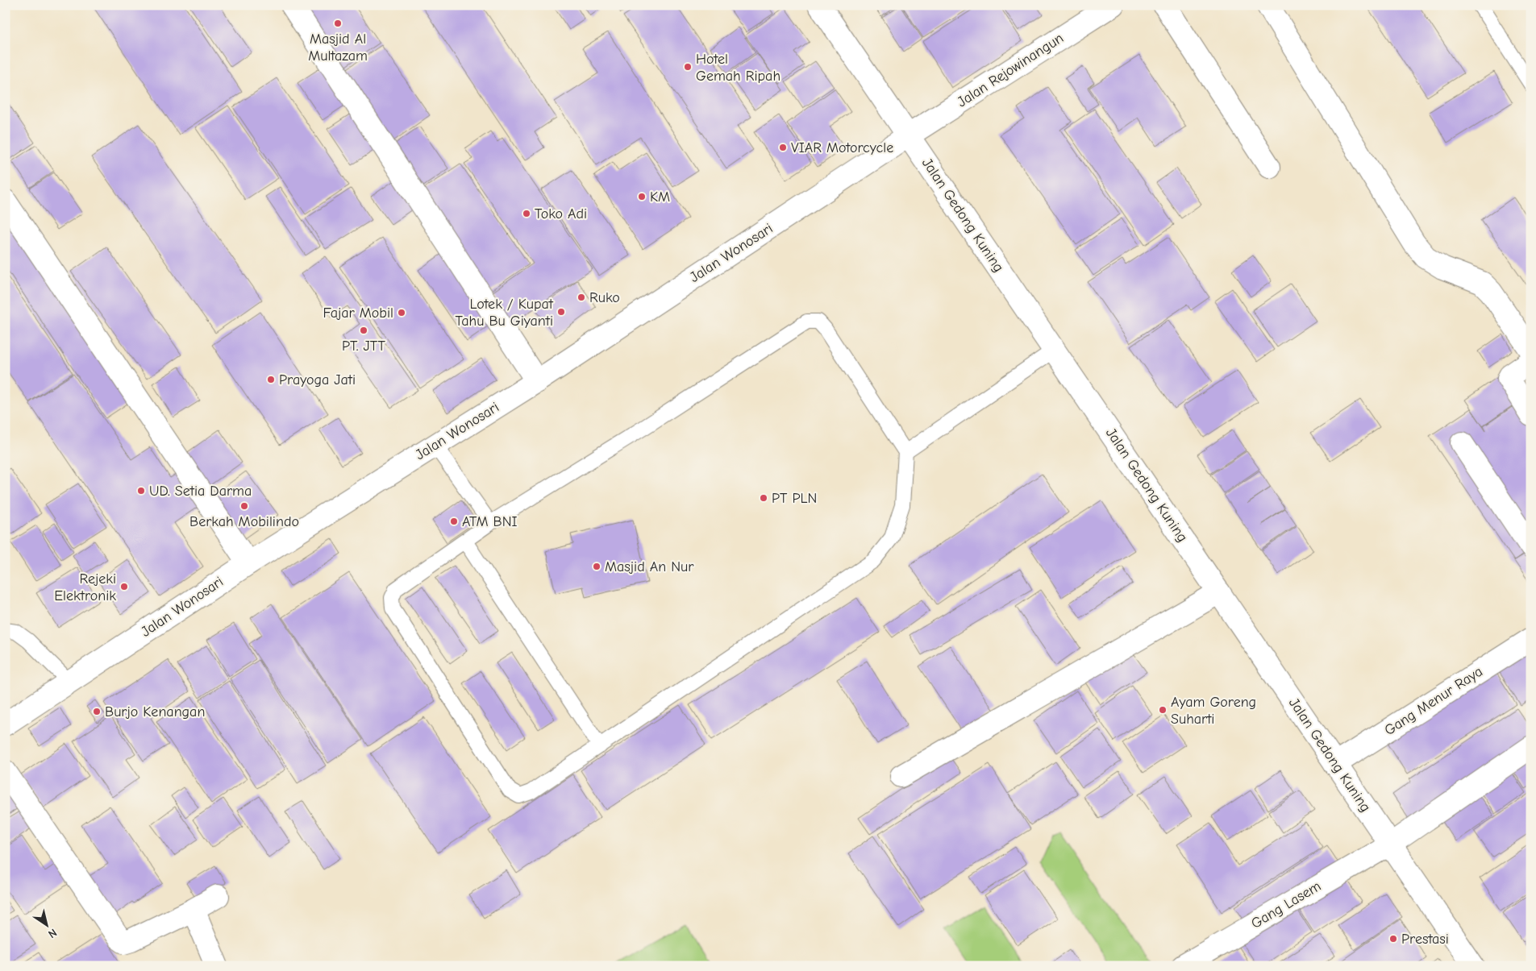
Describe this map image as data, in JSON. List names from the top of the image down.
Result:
{
  "streets": {
    "street": [
      "Jalan Rejowinangun",
      "Jalan Gedong Kuning",
      "Jalan Wonosari",
      "Gang Menur Raya",
      "Gang Lasem"
    ]
  },
  "crossings": [
    ["Jalan Rejowinangun", "Jalan Gedong Kuning"],
    ["Jalan Rejowinangun", "Jalan Wonosari"],
    ["Jalan Gedong Kuning", "Jalan Wonosari"],
    ["Jalan Gedong Kuning", "Gang Menur Raya"],
    ["Jalan Gedong Kuning", "Gang Lasem"]
  ],
  "places": [
    "Masjid Al Multazam",
    "Hotel Gemah Ripah",
    "VIAR Motorcycle",
    "KM",
    "Toko Adi",
    "Ruko",
    "Lotek / Kupat Tahu Bu Giyanti",
    "Fajar Mobil",
    "PT. JTT",
    "Prayoga Jati",
    "UD. Setia Darma",
    "PT PLN",
    "Berkah Mobilindo",
    "ATM BNI",
    "Masjid An Nur",
    "Rejeki Elektronik",
    "Ayam Goreng Suharti",
    "Burjo Kenangan",
    "Prestasi"
  ],
  "north": "bottom right"
}
